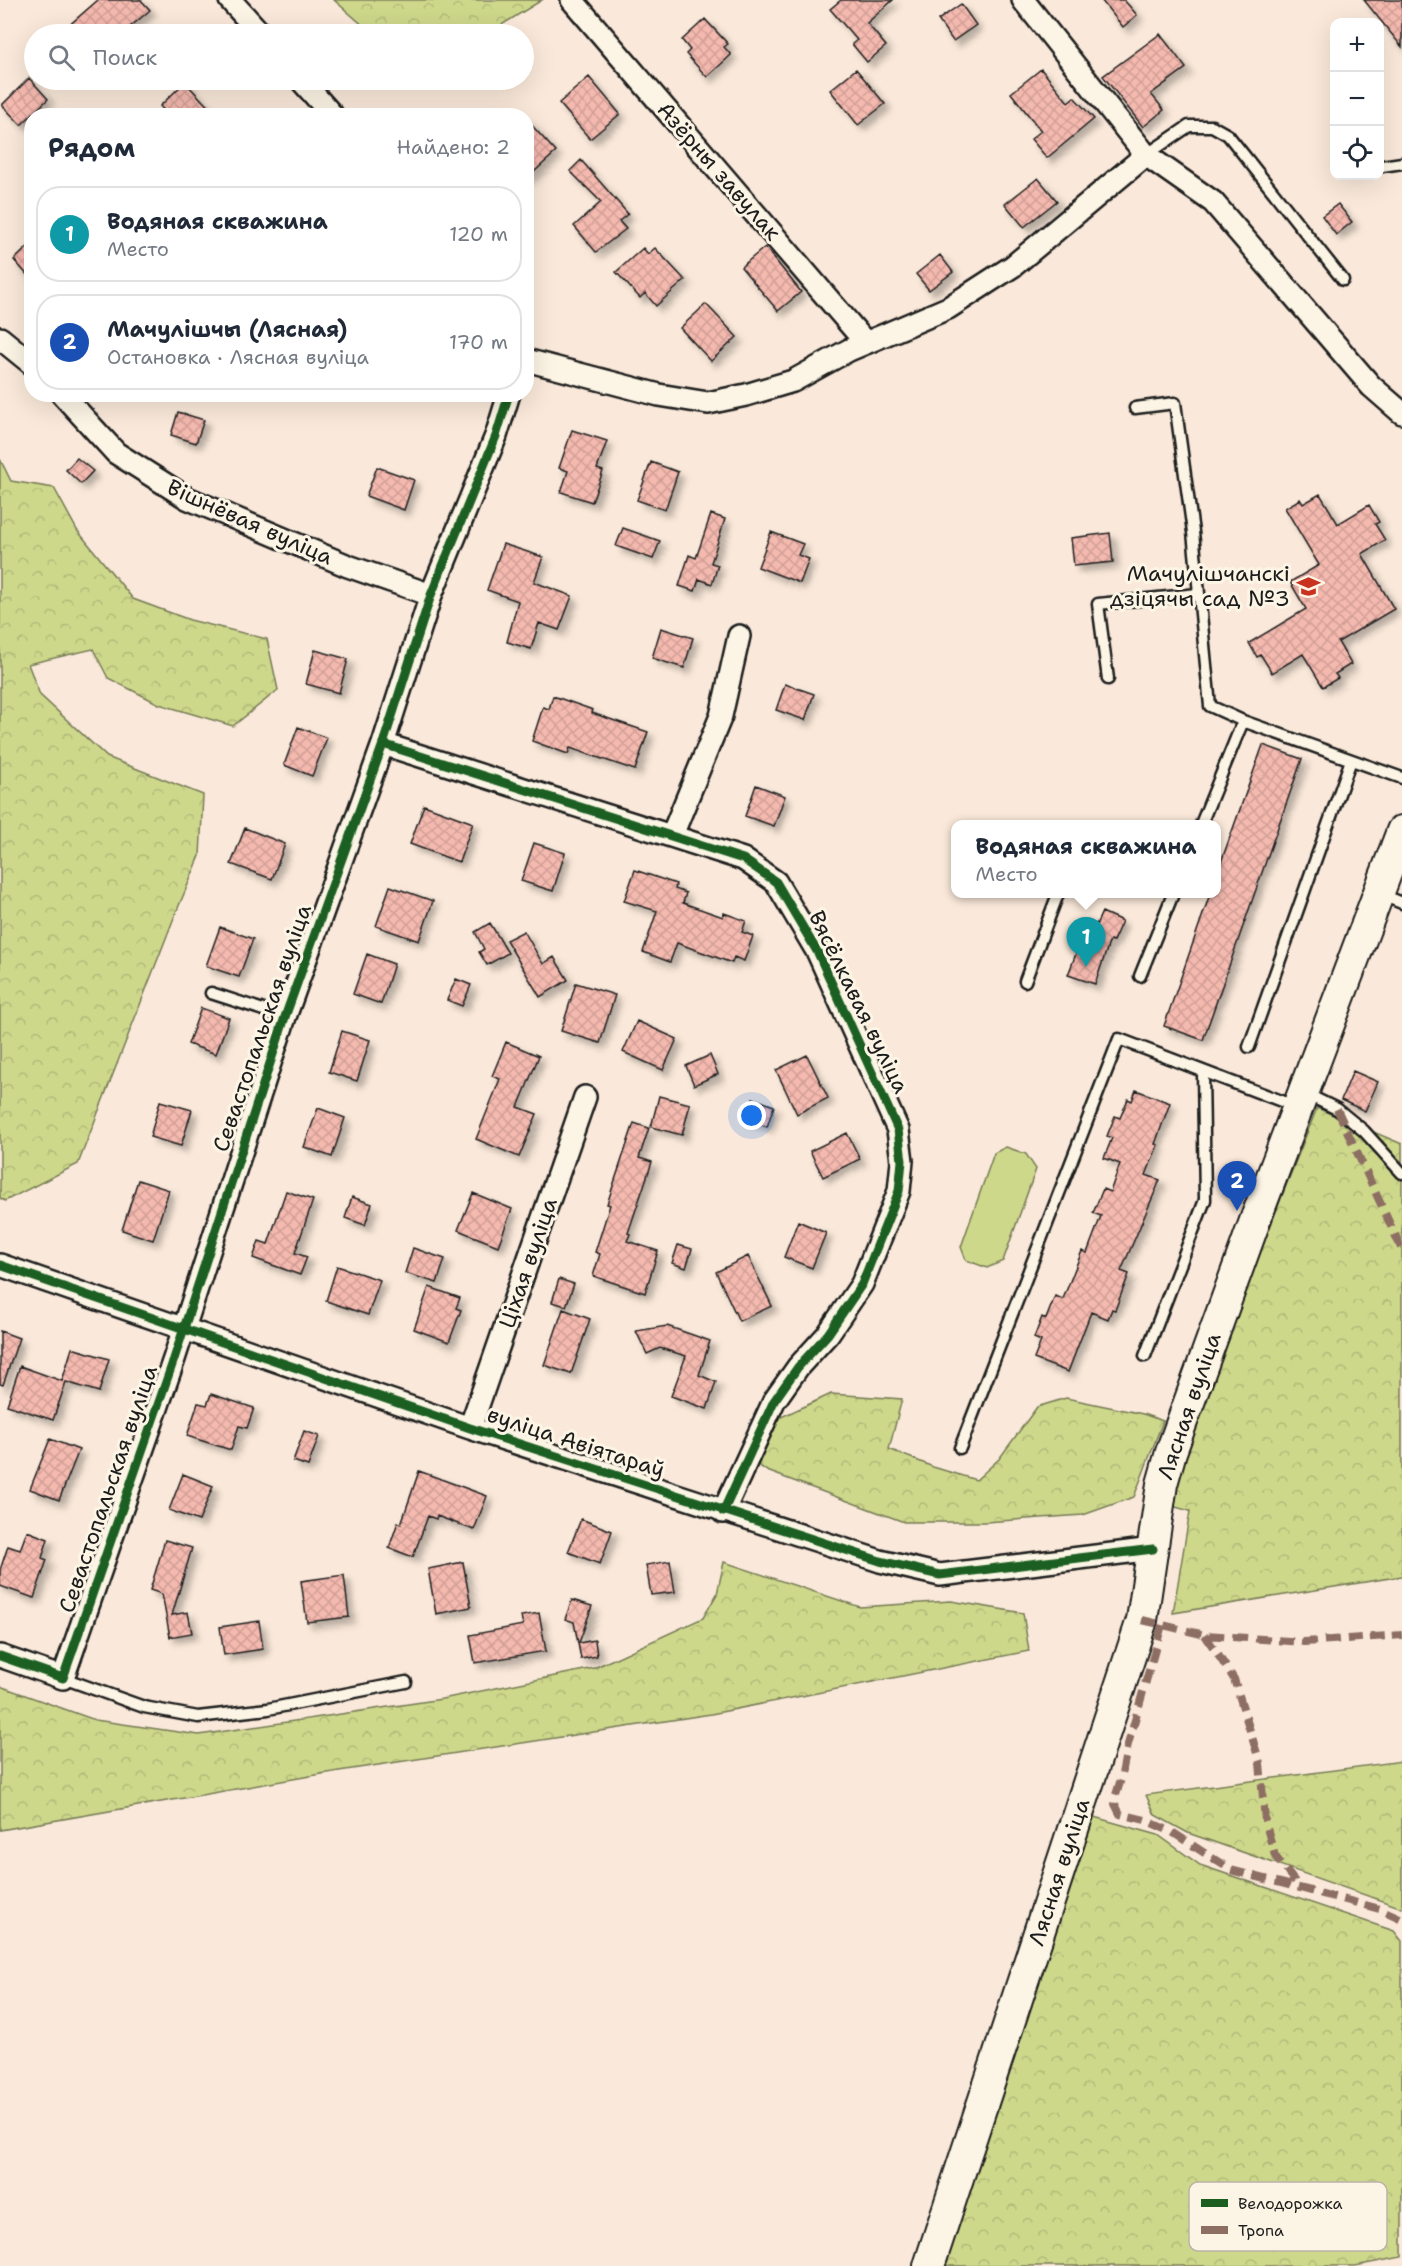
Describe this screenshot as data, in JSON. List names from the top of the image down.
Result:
{
  "streets": {
    "main road": ["Лясная вуліца"],
    "street": [
      "Азёрны завулак",
      "Вішнёвая вуліца",
      "Вясёлкавая вуліца",
      "Севастопальская вуліца",
      "Ціхая вуліца",
      "вуліца Авіятараў"
    ]
  },
  "crossings": [
    ["Вішнёвая вуліца", "Севастопальская вуліца"],
    ["Вясёлкавая вуліца", "Севастопальская вуліца"],
    ["Вясёлкавая вуліца", "вуліца Авіятараў"],
    ["Севастопальская вуліца", "вуліца Авіятараў"],
    ["Ціхая вуліца", "вуліца Авіятараў"],
    ["Лясная вуліца", "вуліца Авіятараў"]
  ],
  "places": {
    "school or university": ["Мачулішчанскі дзіцячы сад №3"]
  },
  "legend": ["Велодорожка", "Тропа"],
  "page": {
    "map_buttons": ["+", "−"],
    "search": "Поиск",
    "heading": ["Рядом", "Найдено: 2"],
    "list": [
      {
        "mark": "1",
        "name": "Водяная скважина",
        "note": "Место",
        "value": "120 m"
      },
      {
        "mark": "2",
        "name": "Мачулішчы (Лясная)",
        "note": "Остановка · Лясная вуліца",
        "value": "170 m"
      }
    ],
    "popup": ["Водяная скважина", "Место"],
    "pins": ["1", "2"]
  }
}
